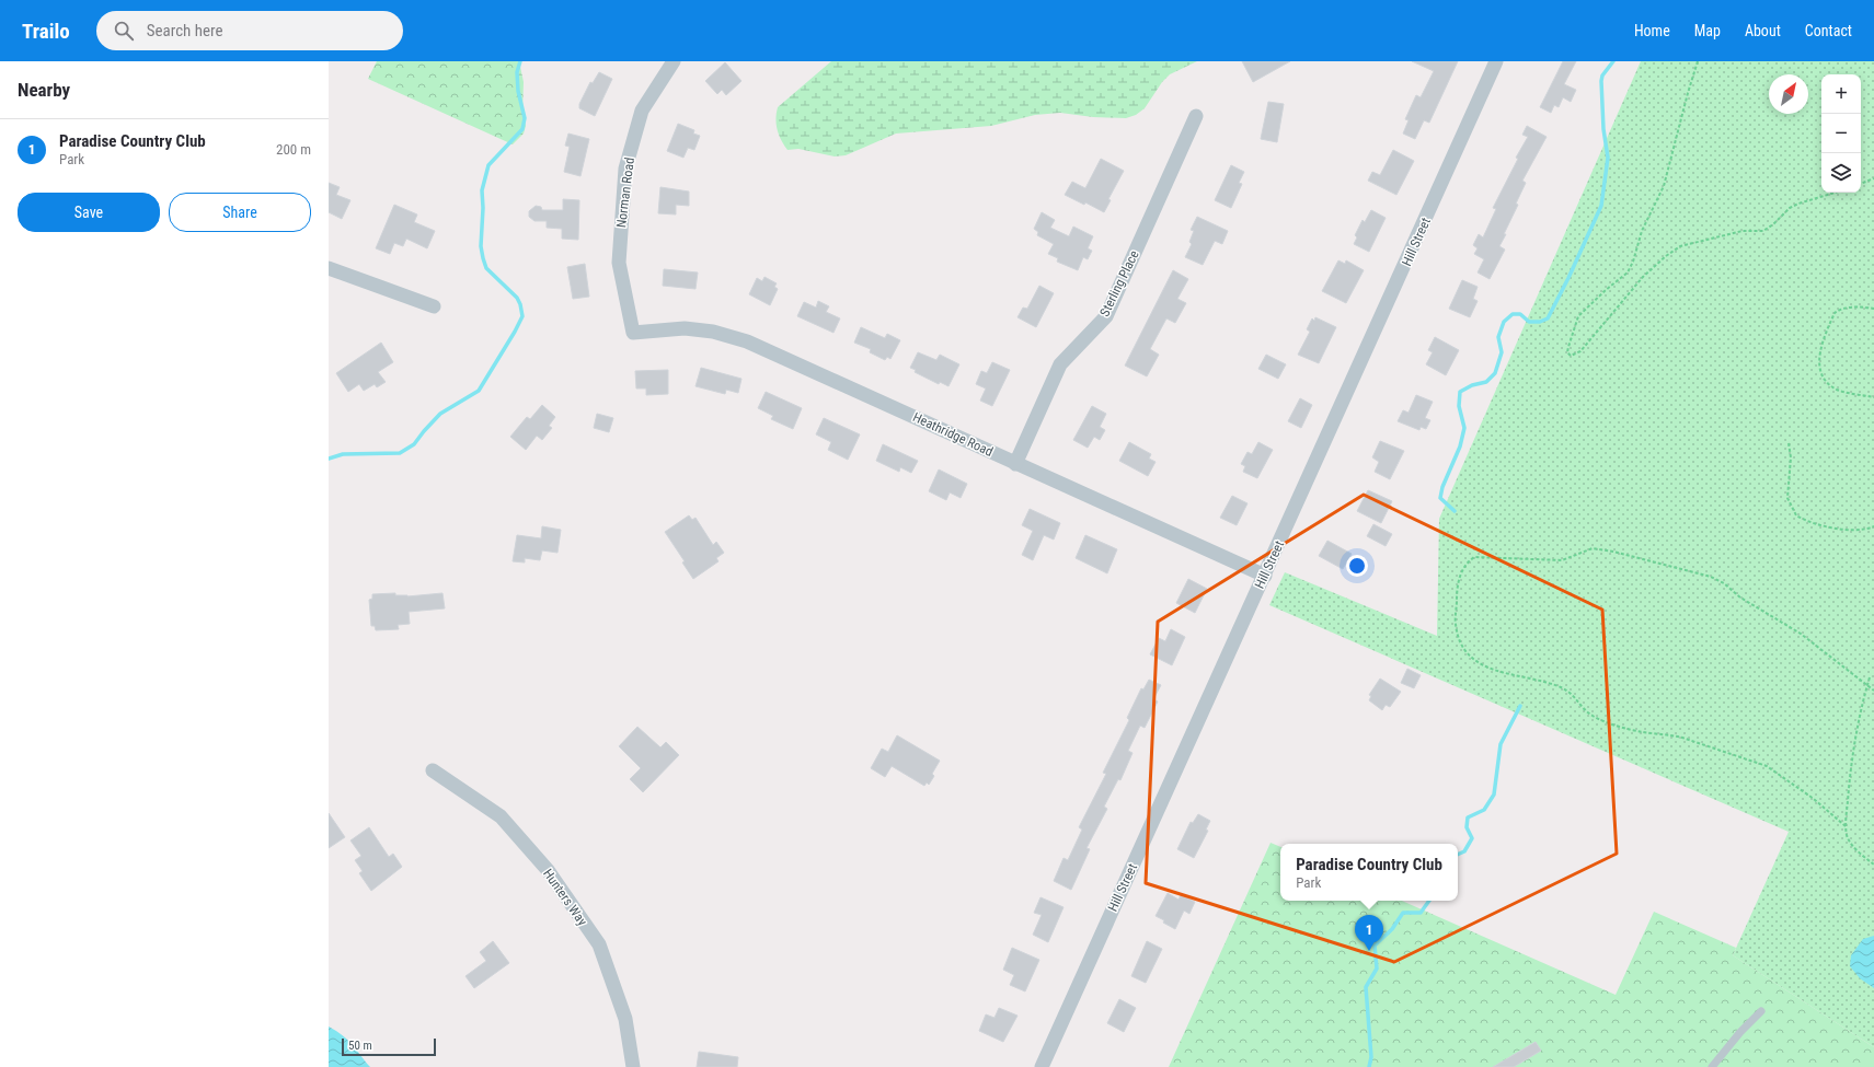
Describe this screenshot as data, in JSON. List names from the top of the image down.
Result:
{
  "streets": {
    "street": [
      "Norman Road",
      "Hill Street",
      "Sterling Place",
      "Heathridge Road",
      "Hunters Way"
    ]
  },
  "crossings": [
    ["Norman Road", "Heathridge Road"],
    ["Hill Street", "Heathridge Road"],
    ["Sterling Place", "Heathridge Road"]
  ],
  "scale_bar": "50 m",
  "north": "top right",
  "page": {
    "header": "Trailo",
    "search": "Search here",
    "nav": [
      "Home",
      "Map",
      "About",
      "Contact"
    ],
    "heading": "Nearby",
    "map_buttons": ["+", "−"],
    "list": [
      {
        "mark": "1",
        "name": "Paradise Country Club",
        "note": "Park",
        "value": "200 m"
      }
    ],
    "buttons": ["Save", "Share"],
    "popup": ["Paradise Country Club", "Park"],
    "pins": "1",
    "scale": "50 m"
  }
}
